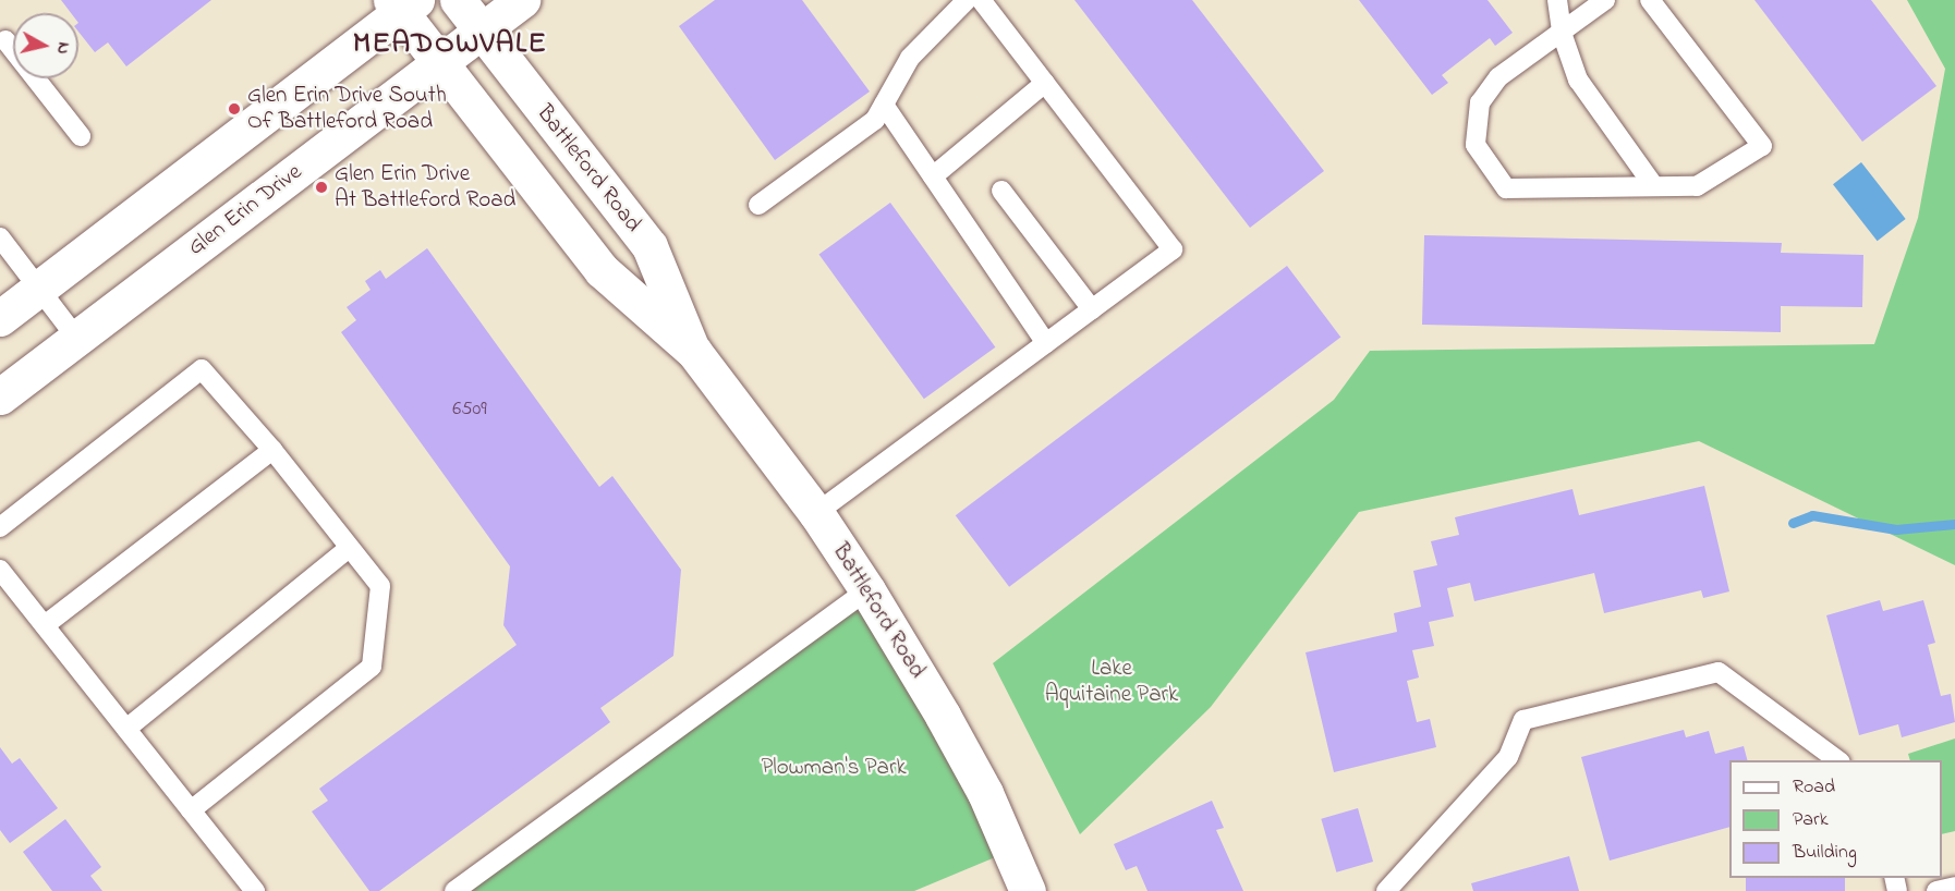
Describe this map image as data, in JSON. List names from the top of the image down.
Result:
{
  "streets": {
    "street": ["Battleford Road", "Glen Erin Drive"]
  },
  "crossings": [
    ["Battleford Road", "Glen Erin Drive"]
  ],
  "districts": ["MEADOWVALE"],
  "parks": ["Lake Aquitaine Park", "Plowman's Park"],
  "places": ["Glen Erin Drive South Of Battleford Road", "Glen Erin Drive At Battleford Road"],
  "house_numbers": ["6509"],
  "legend": ["Road", "Park", "Building"],
  "north": "right"
}
